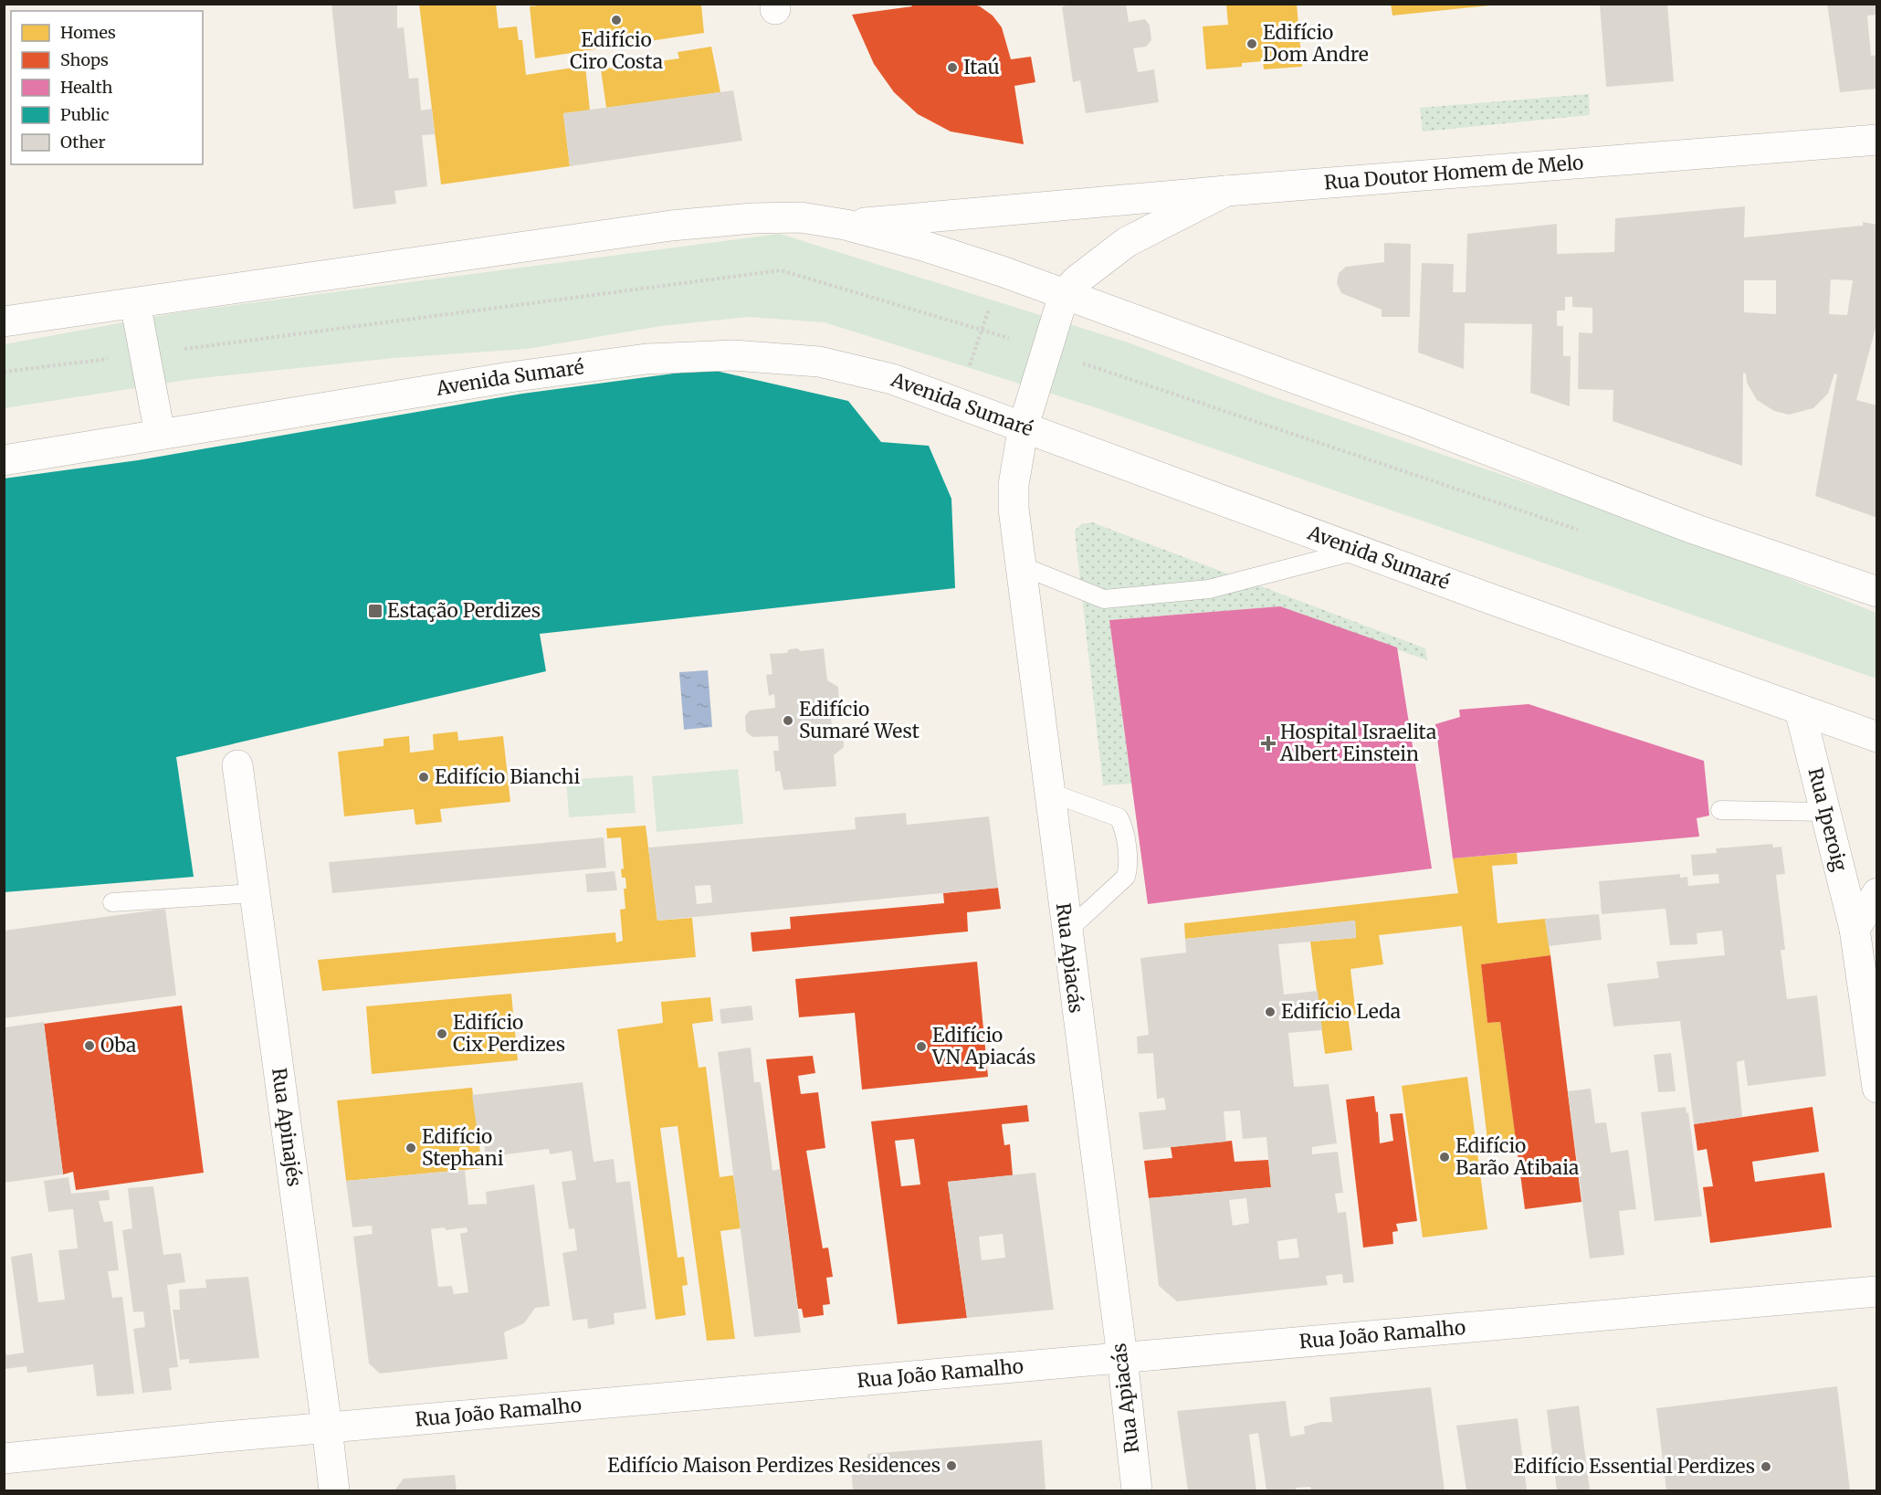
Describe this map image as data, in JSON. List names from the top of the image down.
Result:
{
  "streets": {
    "street": [
      "Rua Doutor Homem de Melo",
      "Avenida Sumaré",
      "Rua Iperoig",
      "Rua Apiacás",
      "Rua Apinajés",
      "Rua João Ramalho"
    ]
  },
  "crossings": [
    ["Rua Doutor Homem de Melo", "Rua Apiacás"],
    ["Avenida Sumaré", "Rua Iperoig"],
    ["Avenida Sumaré", "Rua Apiacás"],
    ["Rua Apiacás", "Rua João Ramalho"],
    ["Rua Apinajés", "Rua João Ramalho"]
  ],
  "places": {
    "other": [
      "Edifício Ciro Costa",
      "Edifício Dom Andre",
      "Itaú",
      "Edifício Sumaré West",
      "Edifício Bianchi",
      "Edifício Leda",
      "Edifício Cix Perdizes",
      "Oba",
      "Edifício VN Apiacás",
      "Edifício Stephani",
      "Edifício Barão Atibaia",
      "Edifício Maison Perdizes Residences",
      "Edifício Essential Perdizes"
    ],
    "transit": ["Estação Perdizes"],
    "health": ["Hospital Israelita Albert Einstein"]
  },
  "legend": [
    "Homes",
    "Shops",
    "Health",
    "Public",
    "Other"
  ]
}
